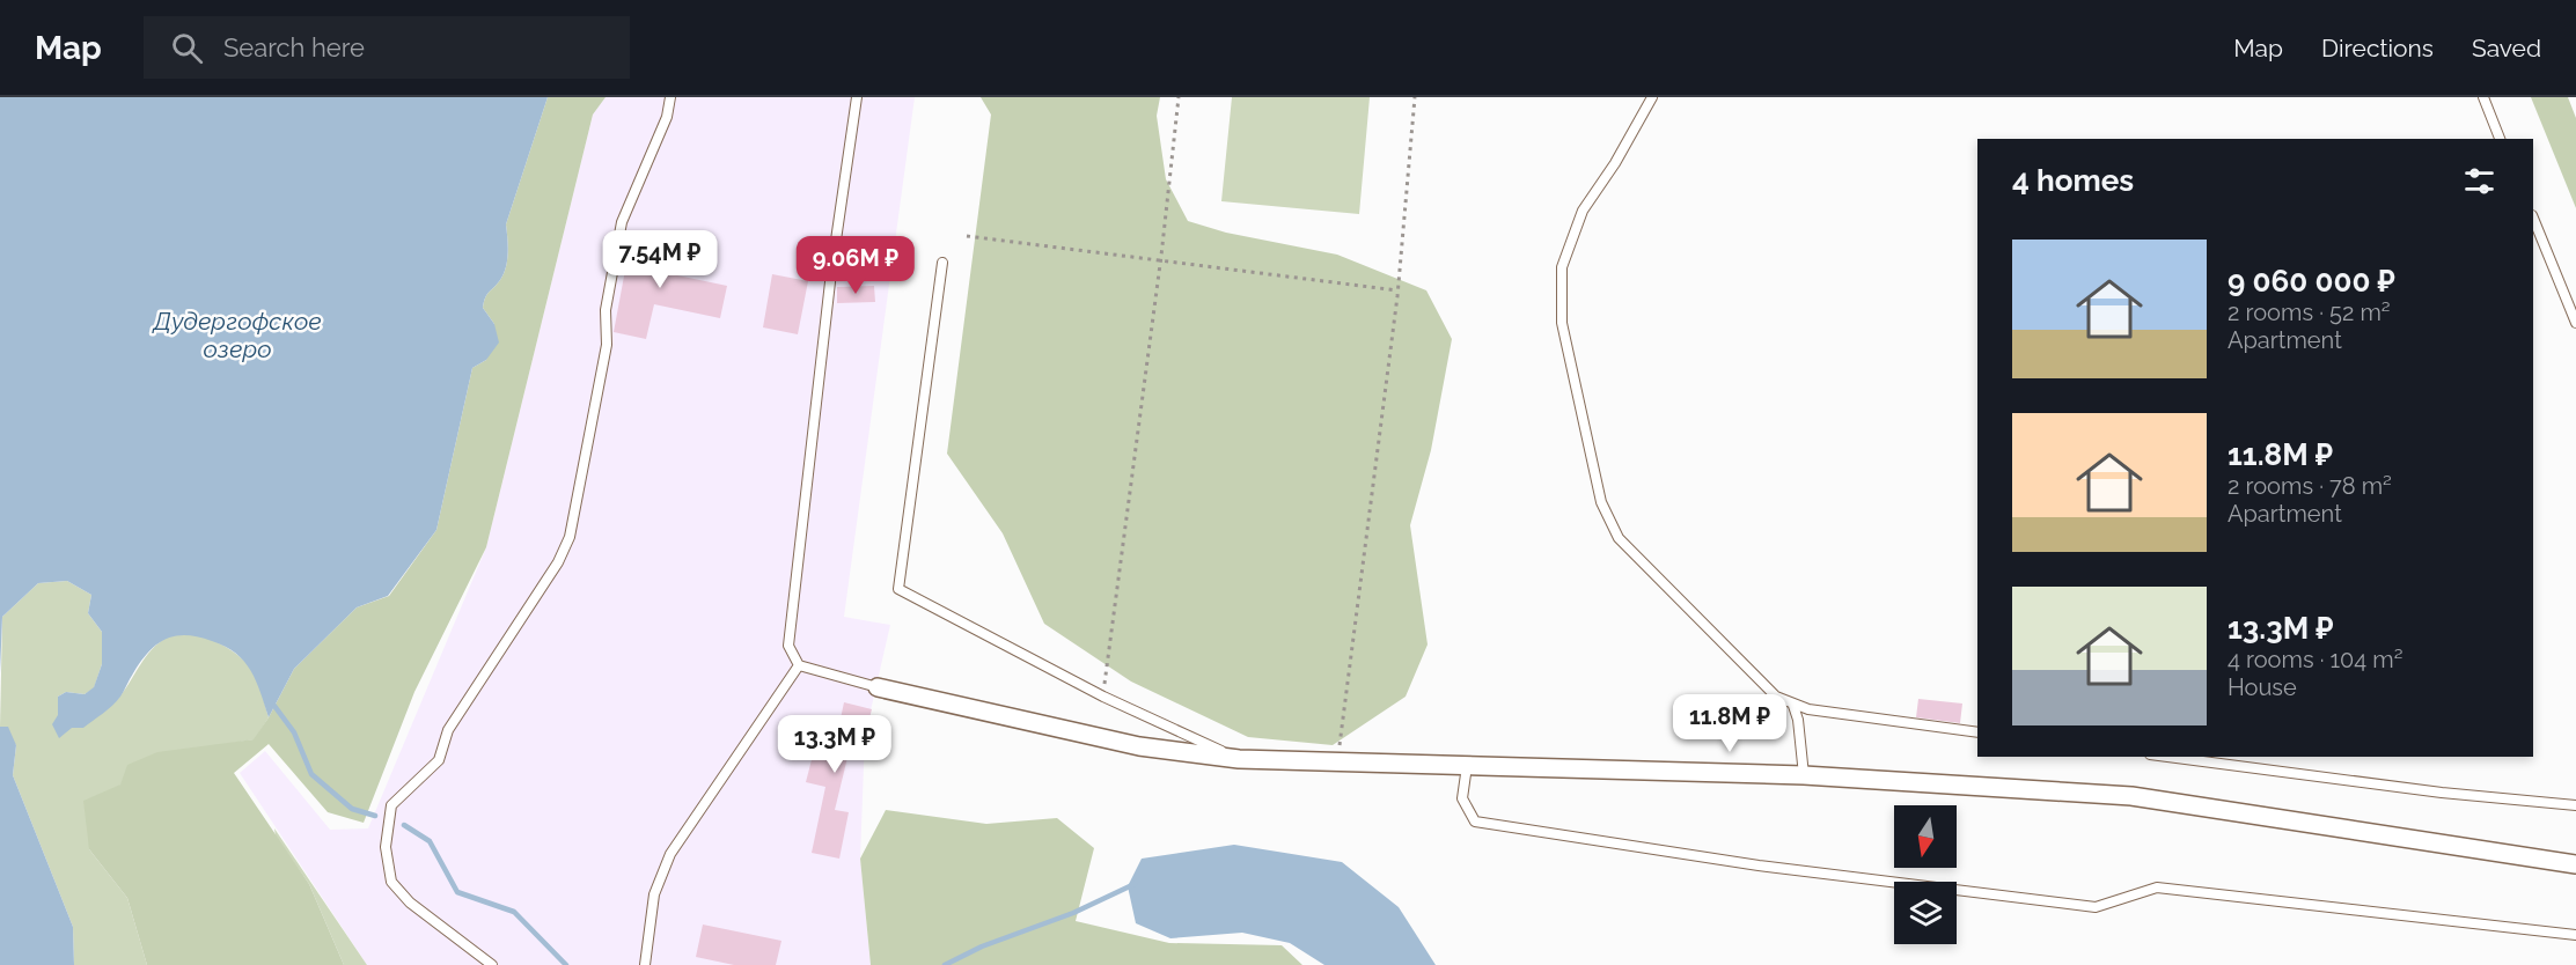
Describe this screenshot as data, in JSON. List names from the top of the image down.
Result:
{
  "water": ["Дудергофское озеро"],
  "north": "bottom",
  "page": {
    "header": "Map",
    "search": "Search here",
    "nav": ["Map", "Directions", "Saved"],
    "heading": "4 homes",
    "list": [
      {
        "name": "9 060 000 ₽",
        "note": "2 rooms · 52 m² · Apartment"
      },
      {
        "name": "11.8M ₽",
        "note": "2 rooms · 78 m² · Apartment"
      },
      {
        "name": "13.3M ₽",
        "note": "4 rooms · 104 m² · House"
      }
    ],
    "price": [
      "7.54M ₽",
      "9.06M ₽",
      "11.8M ₽",
      "13.3M ₽"
    ]
  }
}
